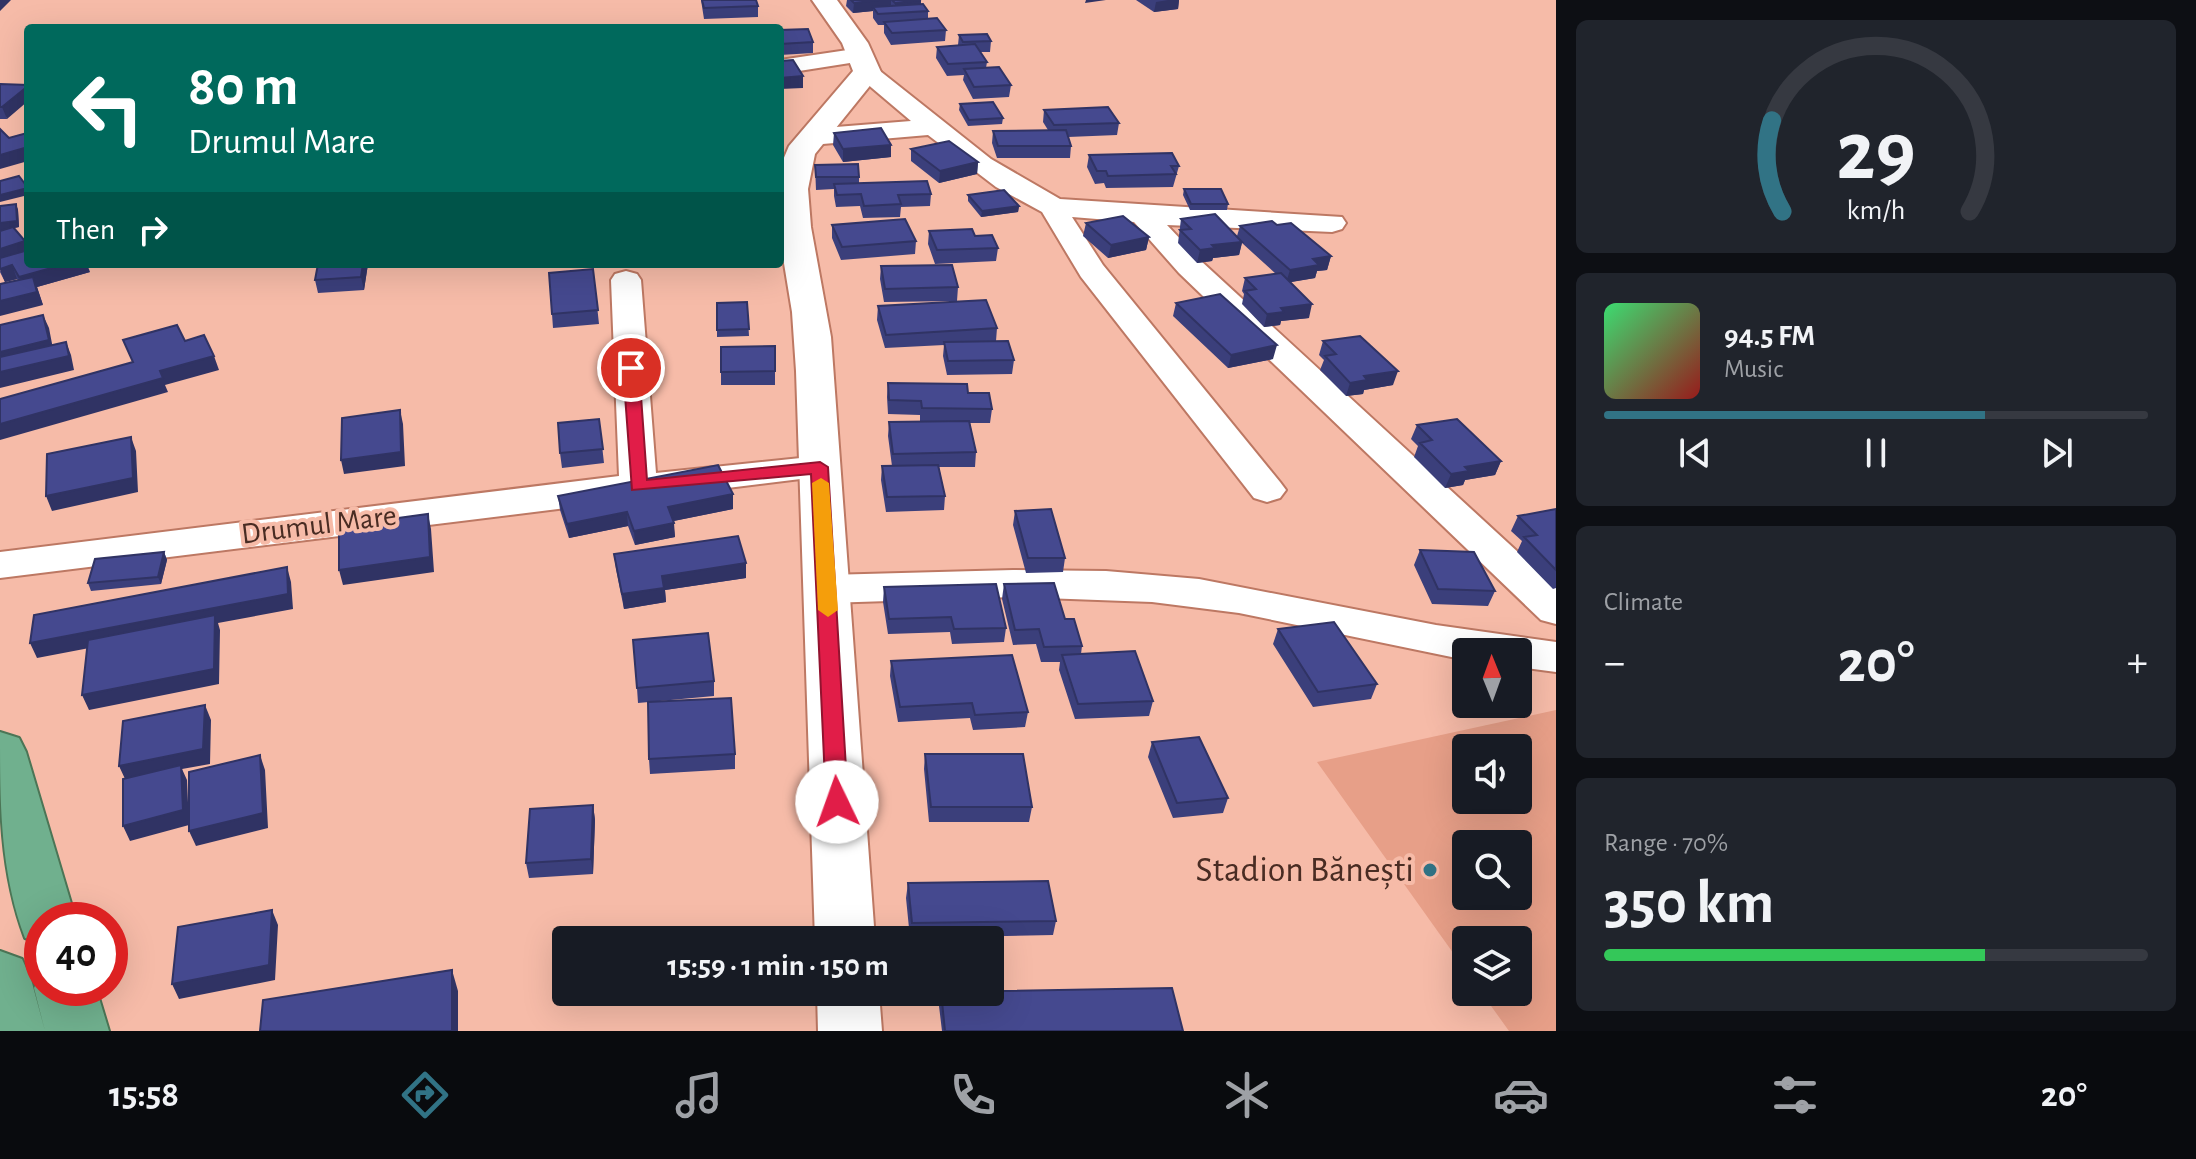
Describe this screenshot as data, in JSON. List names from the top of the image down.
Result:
{
  "streets": {
    "street": ["Drumul Mare"]
  },
  "places": ["Stadion Bănești"],
  "north": "top",
  "page": {
    "turn": ["80 m", "Drumul Mare"],
    "then": "Then",
    "song": ["94.5 FM", "Music"],
    "tile": [
      "Climate",
      ["Range · 70%", "350 km"]
    ],
    "heat": ["−", "20°", "+"],
    "limit": "40",
    "trip": "15:59 · 1 min · 150 m",
    "tabs": ["15:58", "20°"],
    "gauge": ["29", "km/h"]
  }
}
